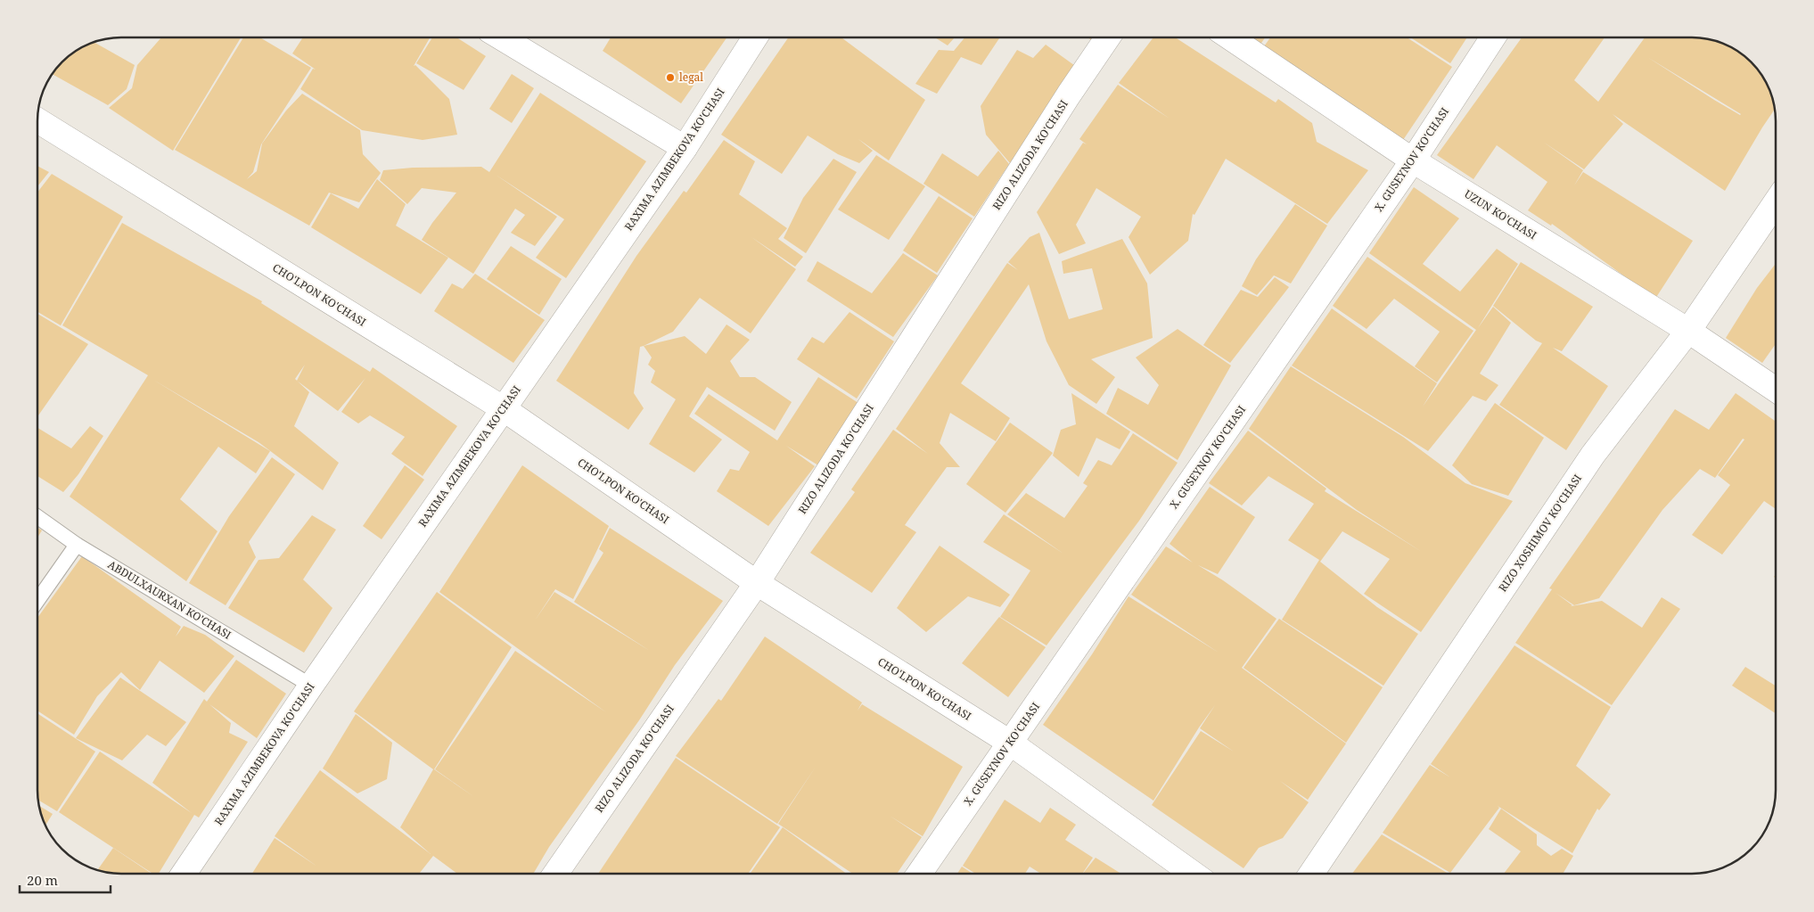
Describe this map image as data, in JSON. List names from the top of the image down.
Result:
{
  "streets": {
    "street": [
      "RIZO ALIZODA KO'CHASI",
      "RAXIMA AZIMBEKOVA KO'CHASI",
      "X. GUSEYNOV KO'CHASI",
      "UZUN KO'CHASI",
      "CHO'LPON KO'CHASI",
      "RIZO XOSHIMOV KO'CHASI"
    ],
    "lane": ["ABDULXAURXAN KO'CHASI"]
  },
  "crossings": [
    ["RIZO ALIZODA KO'CHASI", "CHO'LPON KO'CHASI"],
    ["RAXIMA AZIMBEKOVA KO'CHASI", "CHO'LPON KO'CHASI"],
    ["RAXIMA AZIMBEKOVA KO'CHASI", "ABDULXAURXAN KO'CHASI"],
    ["X. GUSEYNOV KO'CHASI", "UZUN KO'CHASI"],
    ["X. GUSEYNOV KO'CHASI", "CHO'LPON KO'CHASI"],
    ["UZUN KO'CHASI", "RIZO XOSHIMOV KO'CHASI"]
  ],
  "places": ["legal"],
  "scale_bar": "20 m"
}
